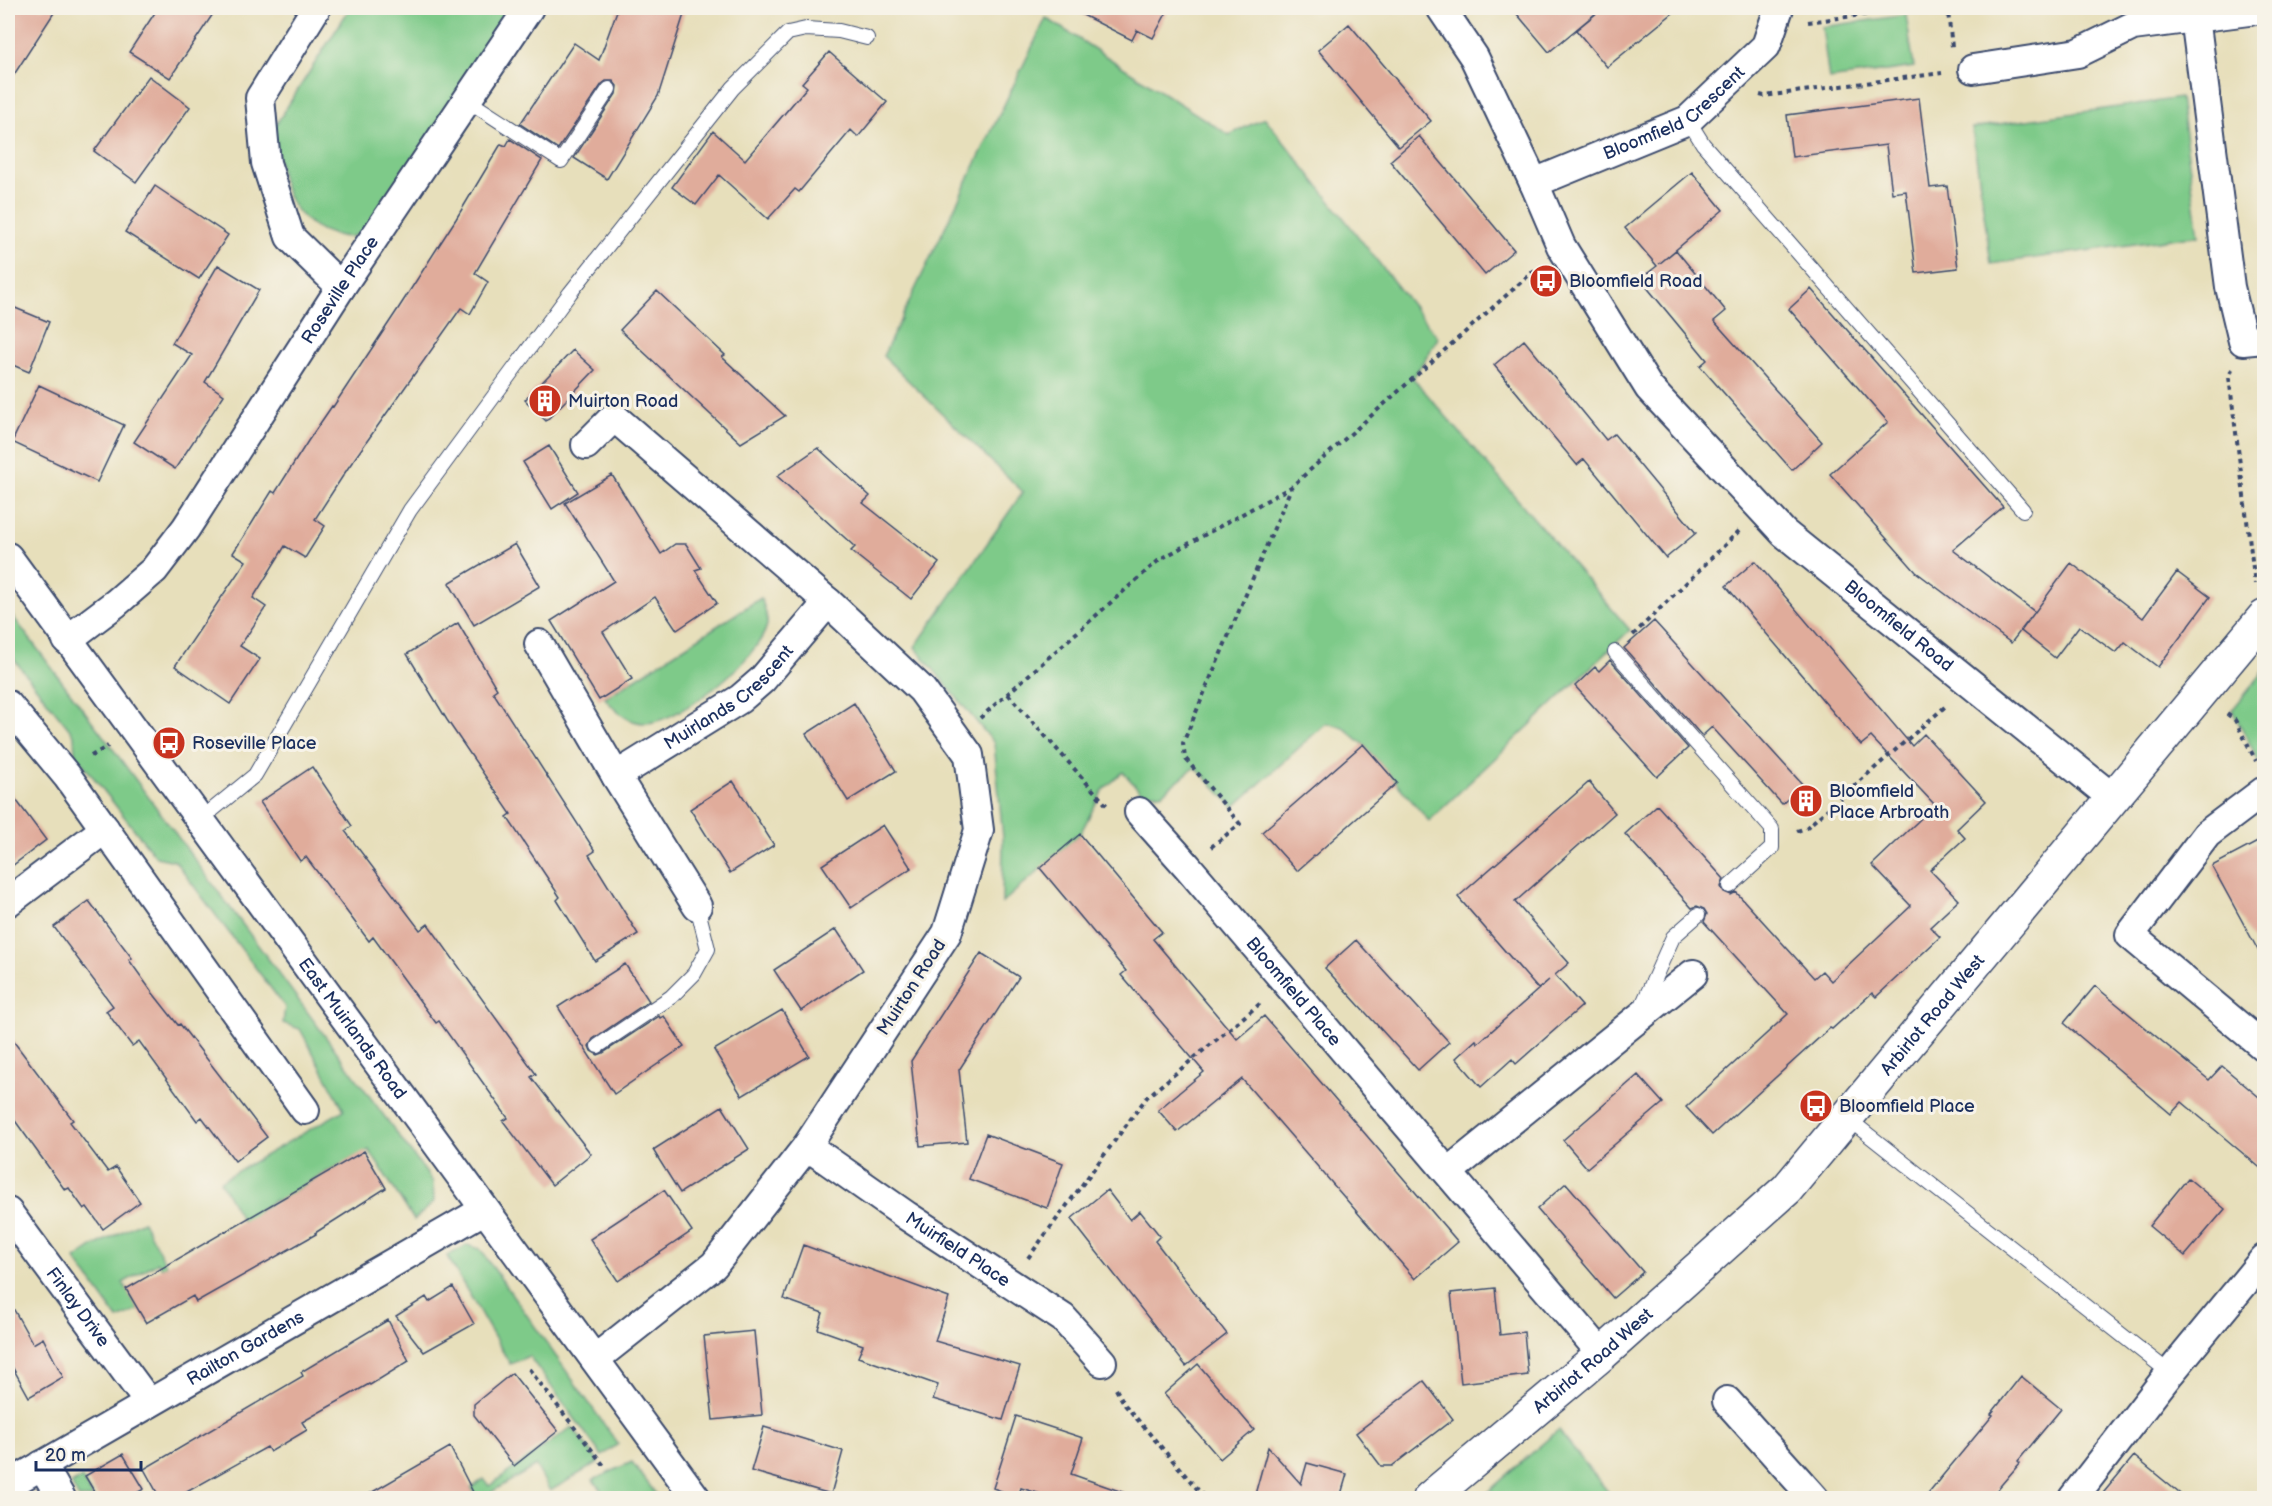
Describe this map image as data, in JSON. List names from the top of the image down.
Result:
{
  "streets": {
    "main road": ["Arbirlot Road West"],
    "street": [
      "Bloomfield Crescent",
      "Roseville Place",
      "Bloomfield Road",
      "Muirlands Crescent",
      "Muirton Road",
      "Bloomfield Place",
      "East Muirlands Road",
      "Muirfield Place",
      "Finlay Drive",
      "Railton Gardens"
    ]
  },
  "crossings": [
    ["Bloomfield Crescent", "Bloomfield Road"],
    ["Roseville Place", "East Muirlands Road"],
    ["Bloomfield Road", "Arbirlot Road West"],
    ["Muirlands Crescent", "Muirton Road"],
    ["Muirton Road", "East Muirlands Road"],
    ["Muirton Road", "Muirfield Place"],
    ["Bloomfield Place", "Arbirlot Road West"],
    ["East Muirlands Road", "Railton Gardens"],
    ["Finlay Drive", "Railton Gardens"]
  ],
  "places": {
    "bus stop": ["Bloomfield Road", "Roseville Place", "Bloomfield Place"],
    "building": ["Muirton Road", "Bloomfield Place Arbroath"]
  },
  "scale_bar": "20 m"
}
